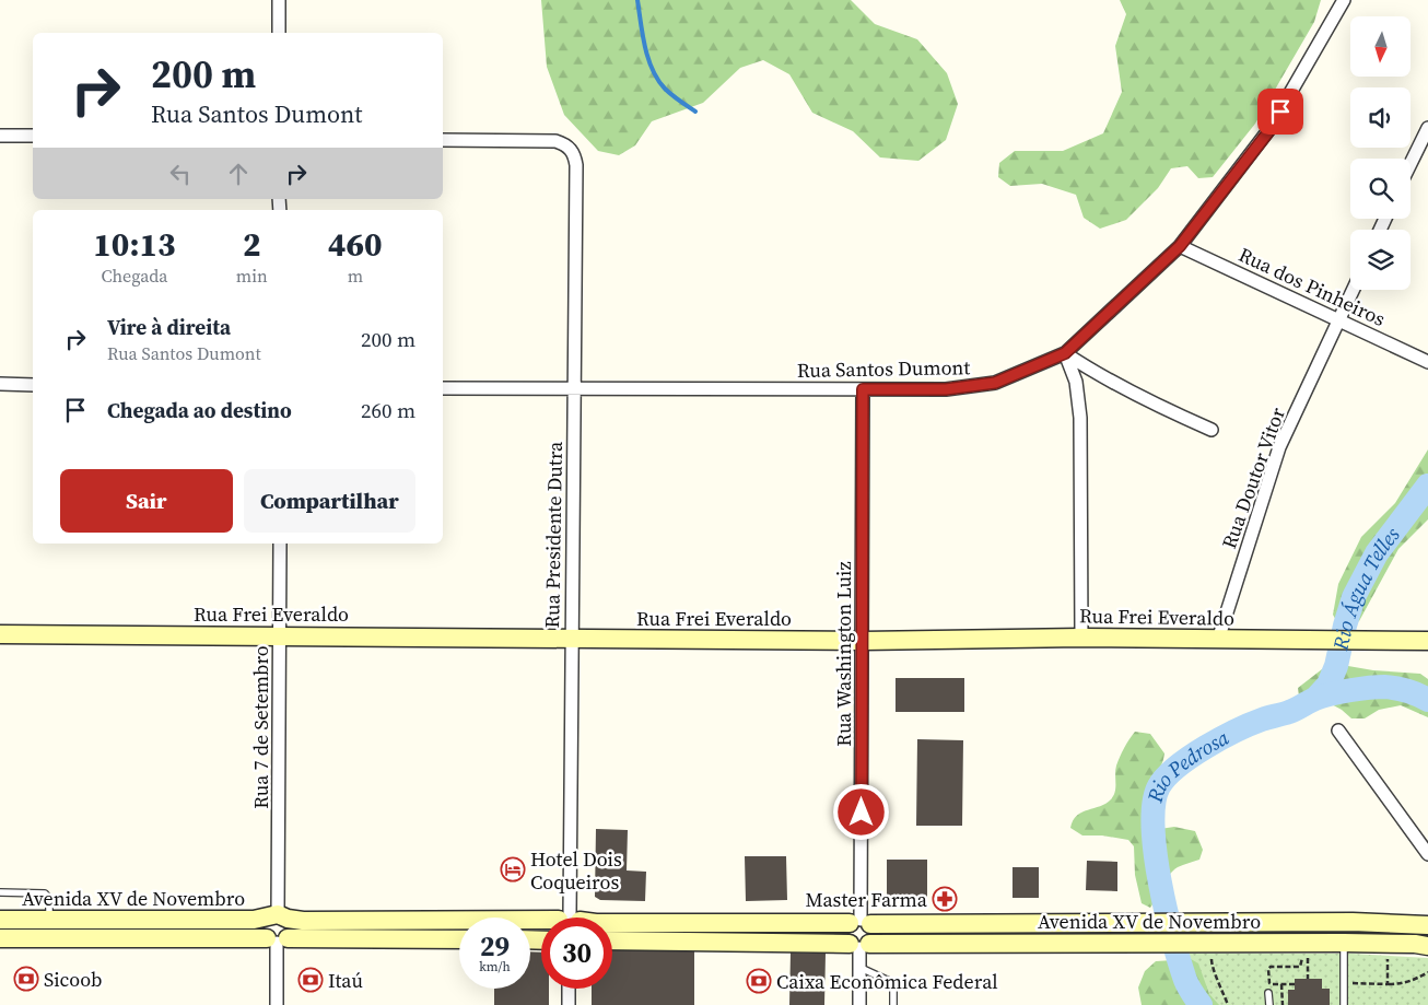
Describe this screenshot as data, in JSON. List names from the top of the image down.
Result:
{
  "streets": {
    "main road": ["Rua Frei Everaldo", "Avenida XV de Novembro"],
    "street": [
      "Rua dos Pinheiros",
      "Rua Santos Dumont",
      "Rua Doutor Vitor",
      "Rua Presidente Dutra",
      "Rua Washington Luiz",
      "Rua 7 de Setembro"
    ]
  },
  "crossings": [
    ["Rua dos Pinheiros", "Rua Santos Dumont"],
    ["Rua dos Pinheiros", "Rua Doutor Vitor"],
    ["Rua Santos Dumont", "Rua Presidente Dutra"],
    ["Rua Santos Dumont", "Rua Washington Luiz"],
    ["Rua Doutor Vitor", "Rua Frei Everaldo"],
    ["Rua Presidente Dutra", "Rua Frei Everaldo"],
    ["Rua Frei Everaldo", "Rua Washington Luiz"],
    ["Rua Frei Everaldo", "Rua 7 de Setembro"],
    ["Rua Washington Luiz", "Avenida XV de Novembro"],
    ["Rua 7 de Setembro", "Avenida XV de Novembro"]
  ],
  "water": ["Rio Água Telles", "Rio Pedrosa"],
  "places": {
    "hotel": ["Hotel Dois Coqueiros"],
    "pharmacy": ["Master Farma"],
    "bank": ["Sicoob", "Itaú", "Caixa Econômica Federal"]
  },
  "north": "bottom",
  "page": {
    "turn": ["200 m", "Rua Santos Dumont"],
    "eta": [
      "10:13",
      "Chegada",
      "2",
      "min",
      "460",
      "m"
    ],
    "list": [
      {
        "name": "Vire à direita",
        "note": "Rua Santos Dumont",
        "value": "200 m"
      },
      {
        "name": "Chegada ao destino",
        "value": "260 m"
      }
    ],
    "buttons": ["Sair", "Compartilhar"],
    "speed": "29 km/h",
    "limit": "30"
  }
}
